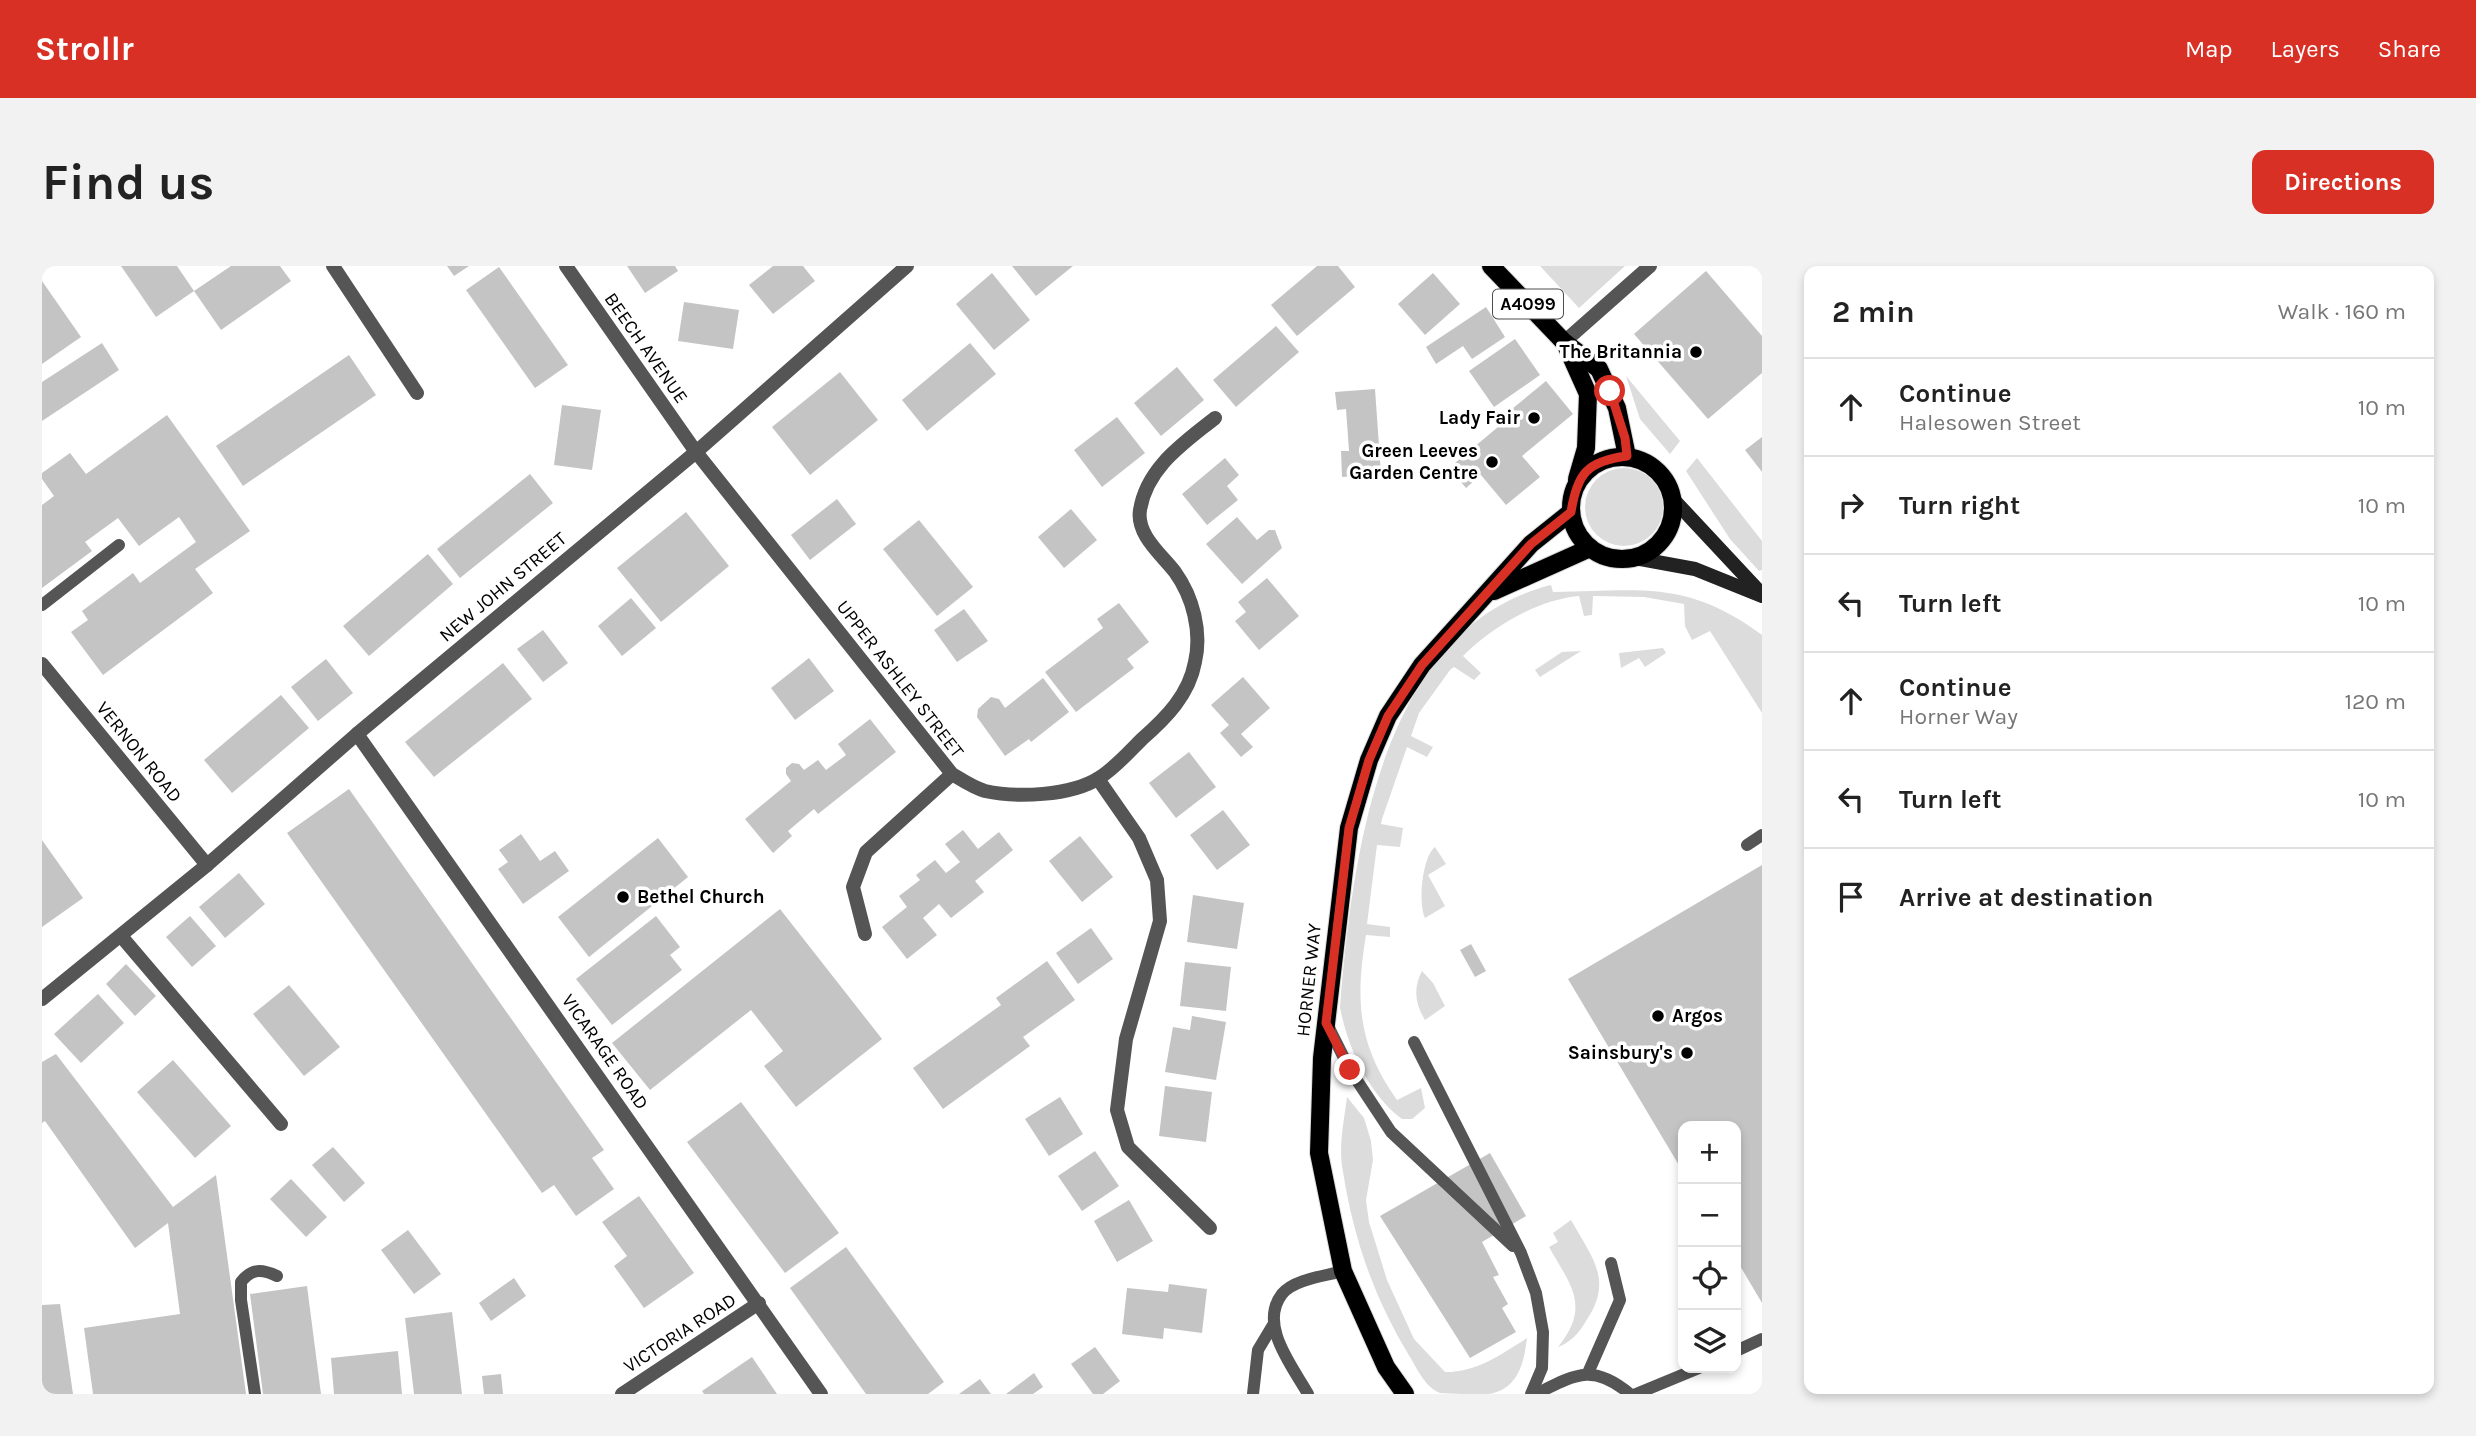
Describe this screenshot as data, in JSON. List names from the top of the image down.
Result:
{
  "streets": {
    "main road": ["A4099", "HORNER WAY"],
    "street": [
      "BEECH AVENUE",
      "NEW JOHN STREET",
      "UPPER ASHLEY STREET",
      "VERNON ROAD",
      "VICARAGE ROAD",
      "VICTORIA ROAD"
    ]
  },
  "crossings": [
    ["A4099", "HORNER WAY"],
    ["BEECH AVENUE", "NEW JOHN STREET"],
    ["BEECH AVENUE", "UPPER ASHLEY STREET"],
    ["NEW JOHN STREET", "UPPER ASHLEY STREET"],
    ["NEW JOHN STREET", "VERNON ROAD"],
    ["NEW JOHN STREET", "VICARAGE ROAD"],
    ["VICARAGE ROAD", "VICTORIA ROAD"]
  ],
  "places": [
    "The Britannia",
    "Lady Fair",
    "Green Leeves Garden Centre",
    "Bethel Church",
    "Argos",
    "Sainsbury's"
  ],
  "page": {
    "header": "Strollr",
    "nav": ["Map", "Layers", "Share"],
    "buttons": "Directions",
    "title": "Find us",
    "heading": ["2 min", "Walk · 160 m"],
    "list": [
      ["Continue", "Halesowen Street", "10 m"],
      ["Turn right", "10 m"],
      ["Turn left", "10 m"],
      ["Continue", "Horner Way", "120 m"],
      ["Turn left", "10 m"],
      "Arrive at destination"
    ],
    "map_buttons": ["+", "−"]
  }
}
